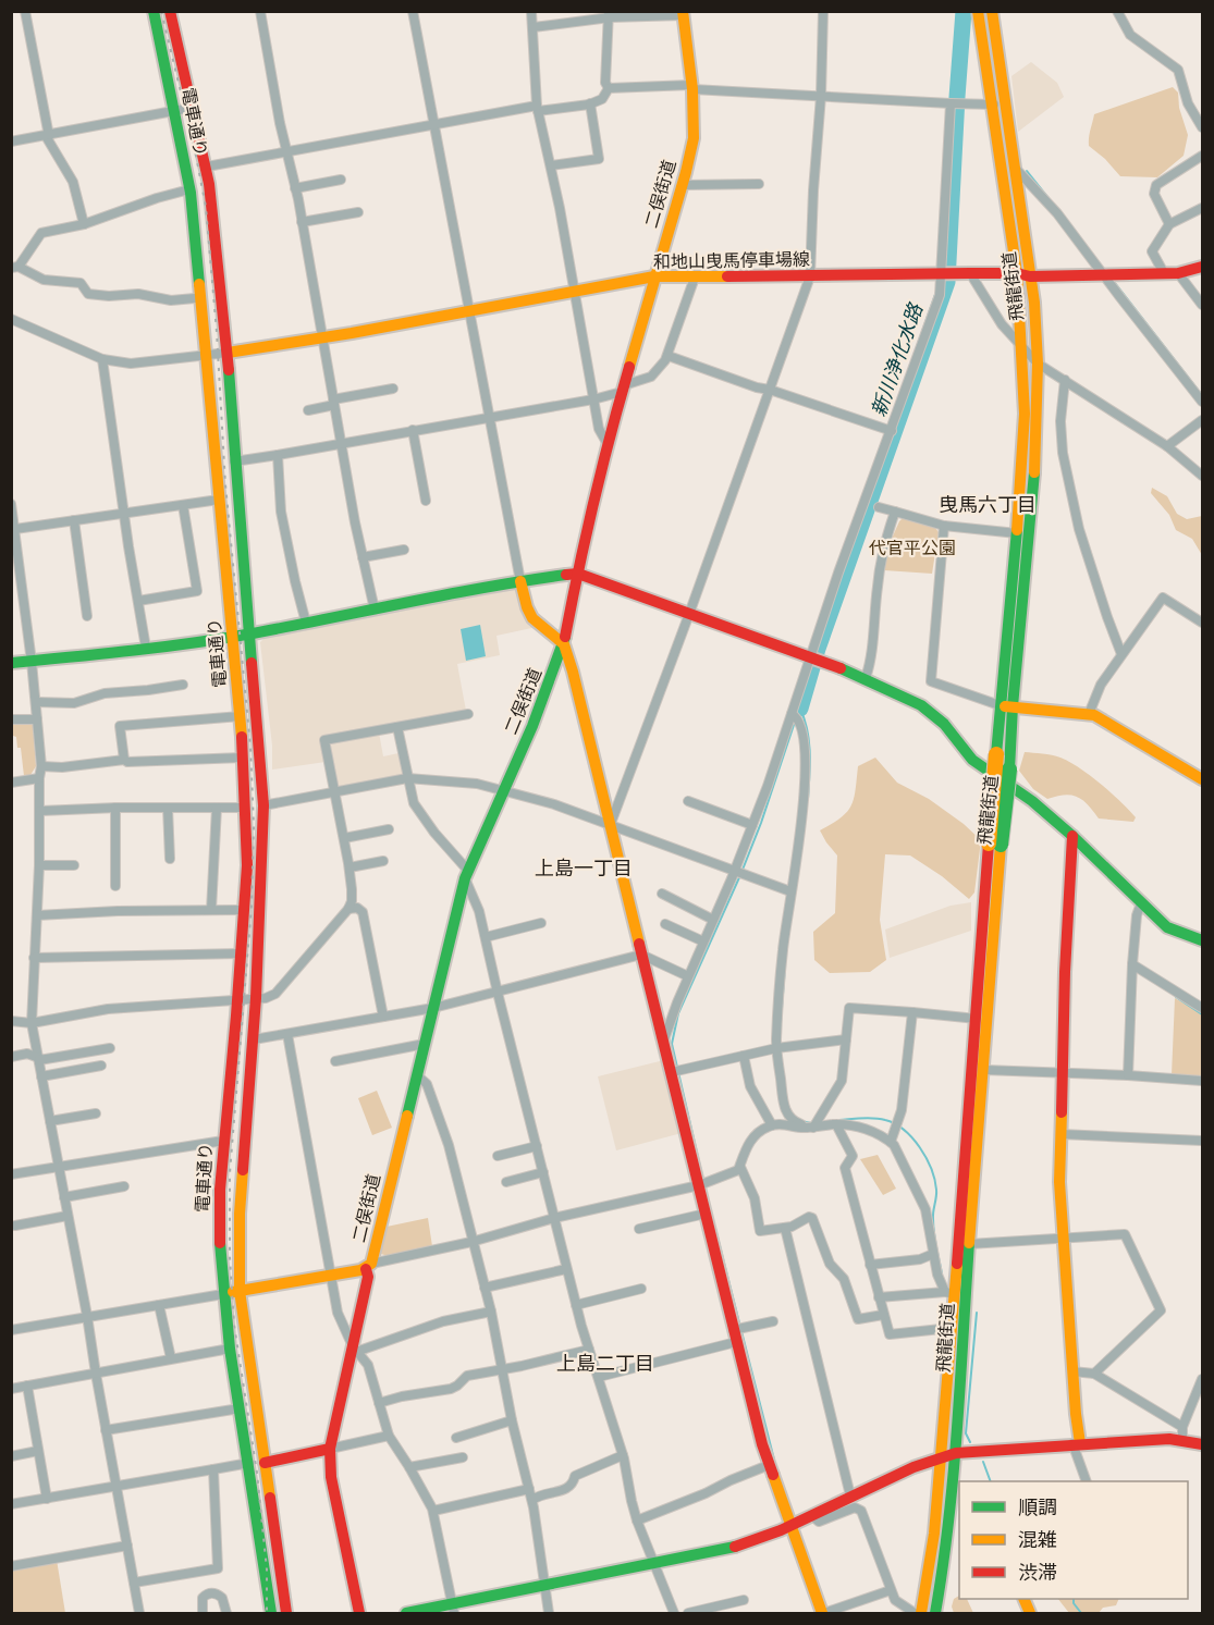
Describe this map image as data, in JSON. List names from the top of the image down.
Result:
{
  "streets": {
    "main road": [
      "電車通り",
      "二俣街道",
      "和地山曳馬停車場線",
      "飛龍街道"
    ]
  },
  "crossings": [
    ["電車通り", "二俣街道"],
    ["電車通り", "和地山曳馬停車場線"],
    ["二俣街道", "和地山曳馬停車場線"],
    ["和地山曳馬停車場線", "飛龍街道"]
  ],
  "districts": ["曳馬六丁目", "上島一丁目", "上島二丁目"],
  "water": ["新川浄化水路"],
  "parks": ["代官平公園"],
  "legend": ["順調", "混雑", "渋滞"]
}
